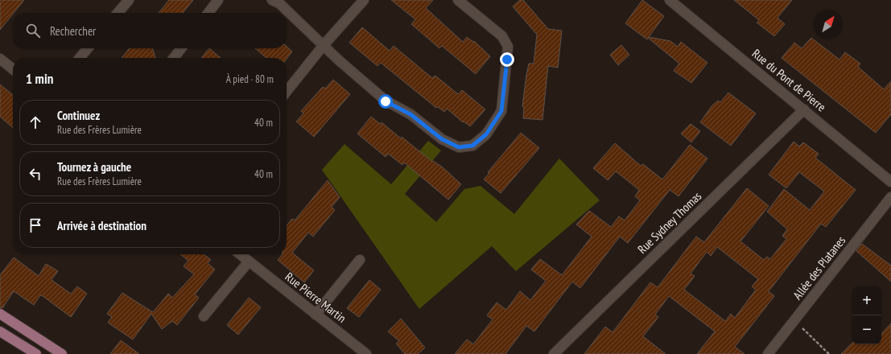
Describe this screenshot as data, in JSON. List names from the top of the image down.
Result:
{
  "streets": {
    "street": [
      "Rue du Pont de Pierre",
      "Rue Sydney Thomas",
      "Allée des Platanes",
      "Rue Pierre Martin"
    ]
  },
  "crossings": [
    ["Rue du Pont de Pierre", "Rue Sydney Thomas"]
  ],
  "north": "top right",
  "page": {
    "search": "Rechercher",
    "heading": ["1 min", "À pied · 80 m"],
    "list": [
      ["Continuez", "Rue des Frères Lumière", "40 m"],
      ["Tournez à gauche", "Rue des Frères Lumière", "40 m"],
      "Arrivée à destination"
    ],
    "map_buttons": ["+", "−"]
  }
}
